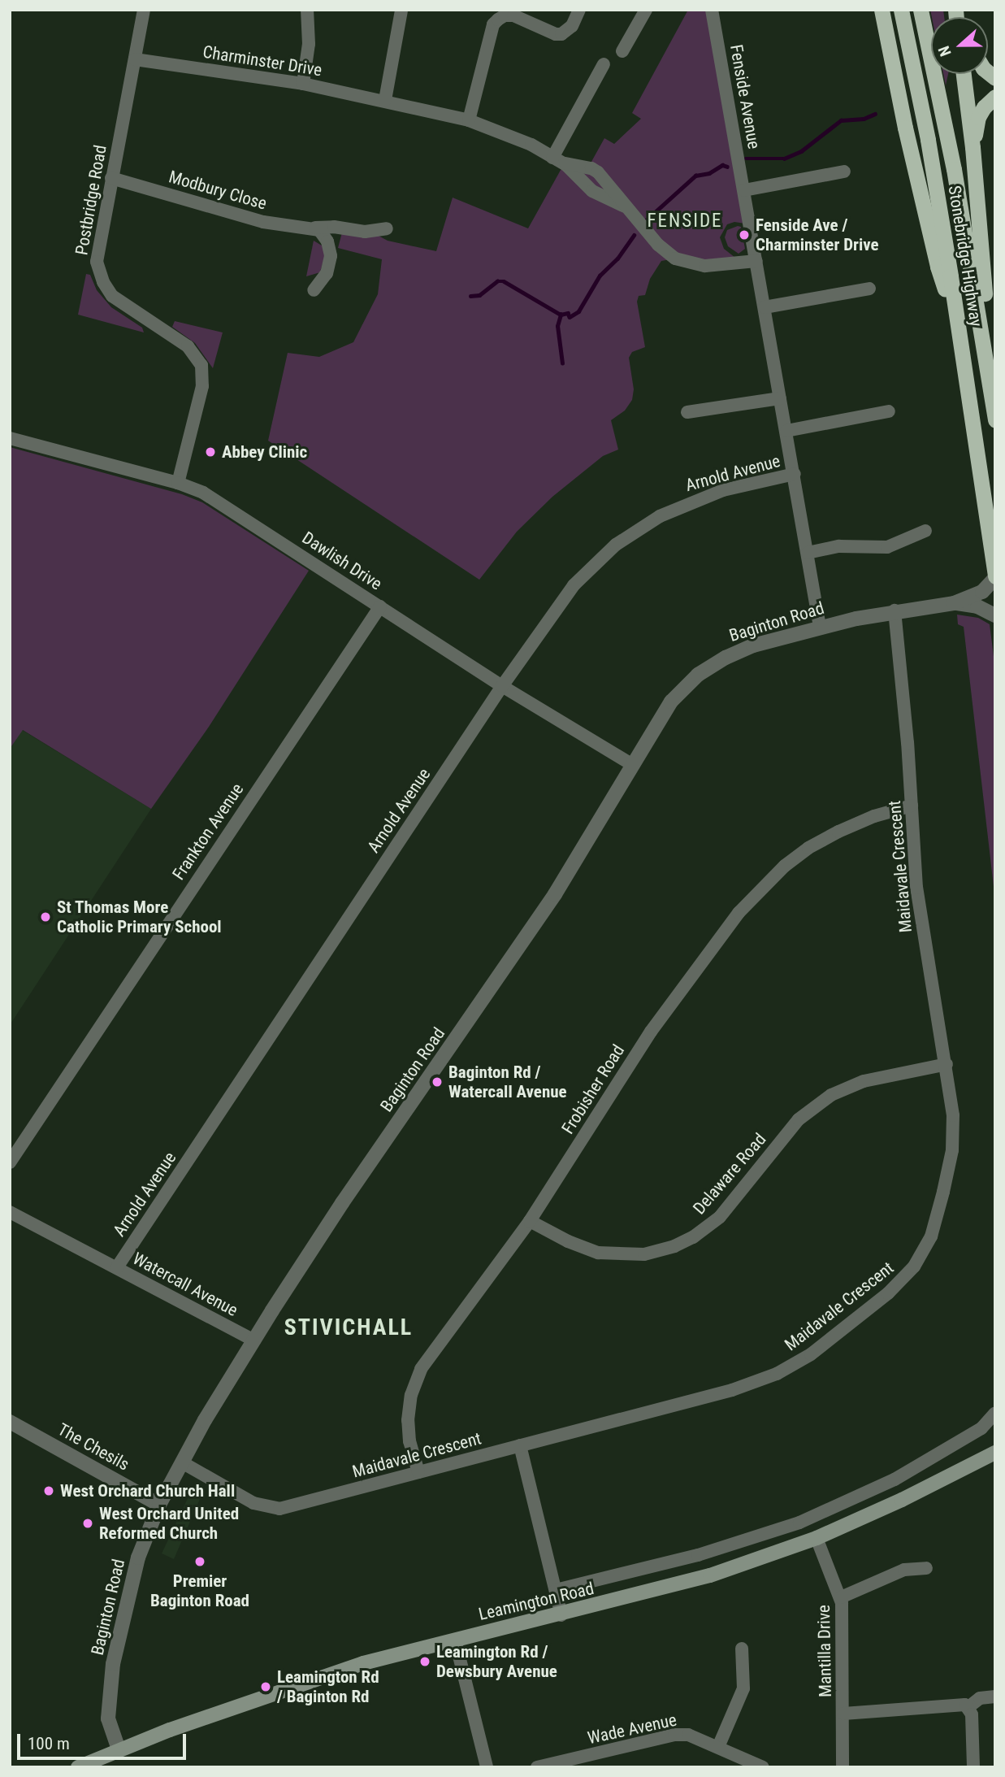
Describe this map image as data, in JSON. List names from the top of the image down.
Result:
{
  "streets": {
    "highway": ["Stonebridge Highway"],
    "main road": ["Leamington Road"],
    "street": [
      "Charminster Drive",
      "Fenside Avenue",
      "Modbury Close",
      "Postbridge Road",
      "Arnold Avenue",
      "Dawlish Drive",
      "Baginton Road",
      "Frankton Avenue",
      "Maidavale Crescent",
      "Frobisher Road",
      "Delaware Road",
      "Watercall Avenue",
      "The Chesils",
      "Mantilla Drive",
      "Wade Avenue"
    ]
  },
  "crossings": [
    ["Charminster Drive", "Fenside Avenue"],
    ["Charminster Drive", "Postbridge Road"],
    ["Fenside Avenue", "Arnold Avenue"],
    ["Fenside Avenue", "Baginton Road"],
    ["Modbury Close", "Postbridge Road"],
    ["Postbridge Road", "Dawlish Drive"],
    ["Stonebridge Highway", "Baginton Road"],
    ["Arnold Avenue", "Dawlish Drive"],
    ["Arnold Avenue", "Watercall Avenue"],
    ["Dawlish Drive", "Baginton Road"],
    ["Dawlish Drive", "Frankton Avenue"],
    ["Baginton Road", "Maidavale Crescent"],
    ["Baginton Road", "Watercall Avenue"],
    ["Baginton Road", "The Chesils"],
    ["Baginton Road", "Leamington Road"],
    ["Maidavale Crescent", "Frobisher Road"],
    ["Maidavale Crescent", "Delaware Road"],
    ["Frobisher Road", "Delaware Road"],
    ["Leamington Road", "Mantilla Drive"]
  ],
  "districts": ["FENSIDE", "STIVICHALL"],
  "places": [
    "Fenside Ave / Charminster Drive",
    "Abbey Clinic",
    "St Thomas More Catholic Primary School",
    "Baginton Rd / Watercall Avenue",
    "West Orchard Church Hall",
    "West Orchard United Reformed Church",
    "Premier Baginton Road",
    "Leamington Rd / Dewsbury Avenue",
    "Leamington Rd / Baginton Rd"
  ],
  "scale_bar": "100 m",
  "north": "left"
}
